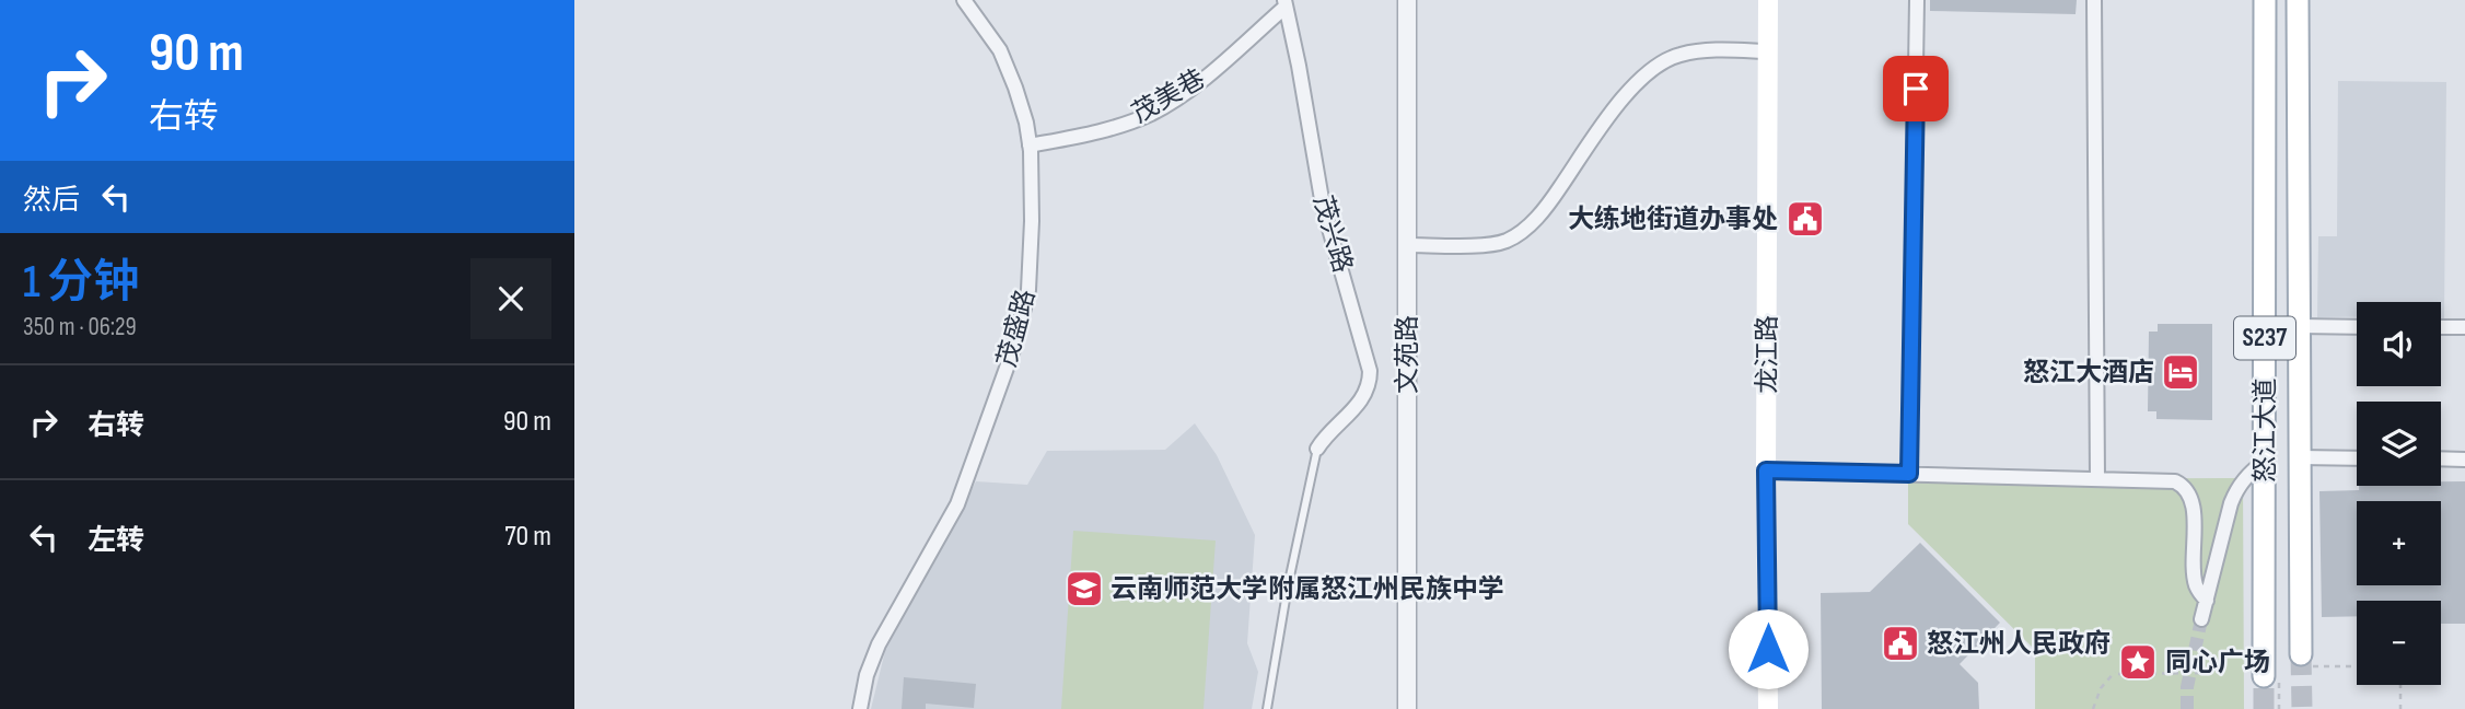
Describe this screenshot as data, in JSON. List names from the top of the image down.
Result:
{
  "streets": {
    "main road": ["S237", "龙江路", "怒江大道"],
    "street": [
      "茂美巷",
      "茂兴路",
      "茂盛路",
      "文苑路"
    ]
  },
  "crossings": [
    ["茂美巷", "茂兴路"],
    ["茂美巷", "茂盛路"]
  ],
  "places": {
    "public building": ["大练地街道办事处", "怒江州人民政府"],
    "hotel": ["怒江大酒店"],
    "school or university": ["云南师范大学附属怒江州民族中学"],
    "place": ["同心广场"]
  },
  "page": {
    "turn": ["90 m", "右转"],
    "then": "然后",
    "heading": ["1 分钟", "350 m · 06:29"],
    "map_buttons": ["+", "−"],
    "list": [
      {
        "name": "右转",
        "value": "90 m"
      },
      {
        "name": "左转",
        "value": "70 m"
      }
    ]
  }
}
